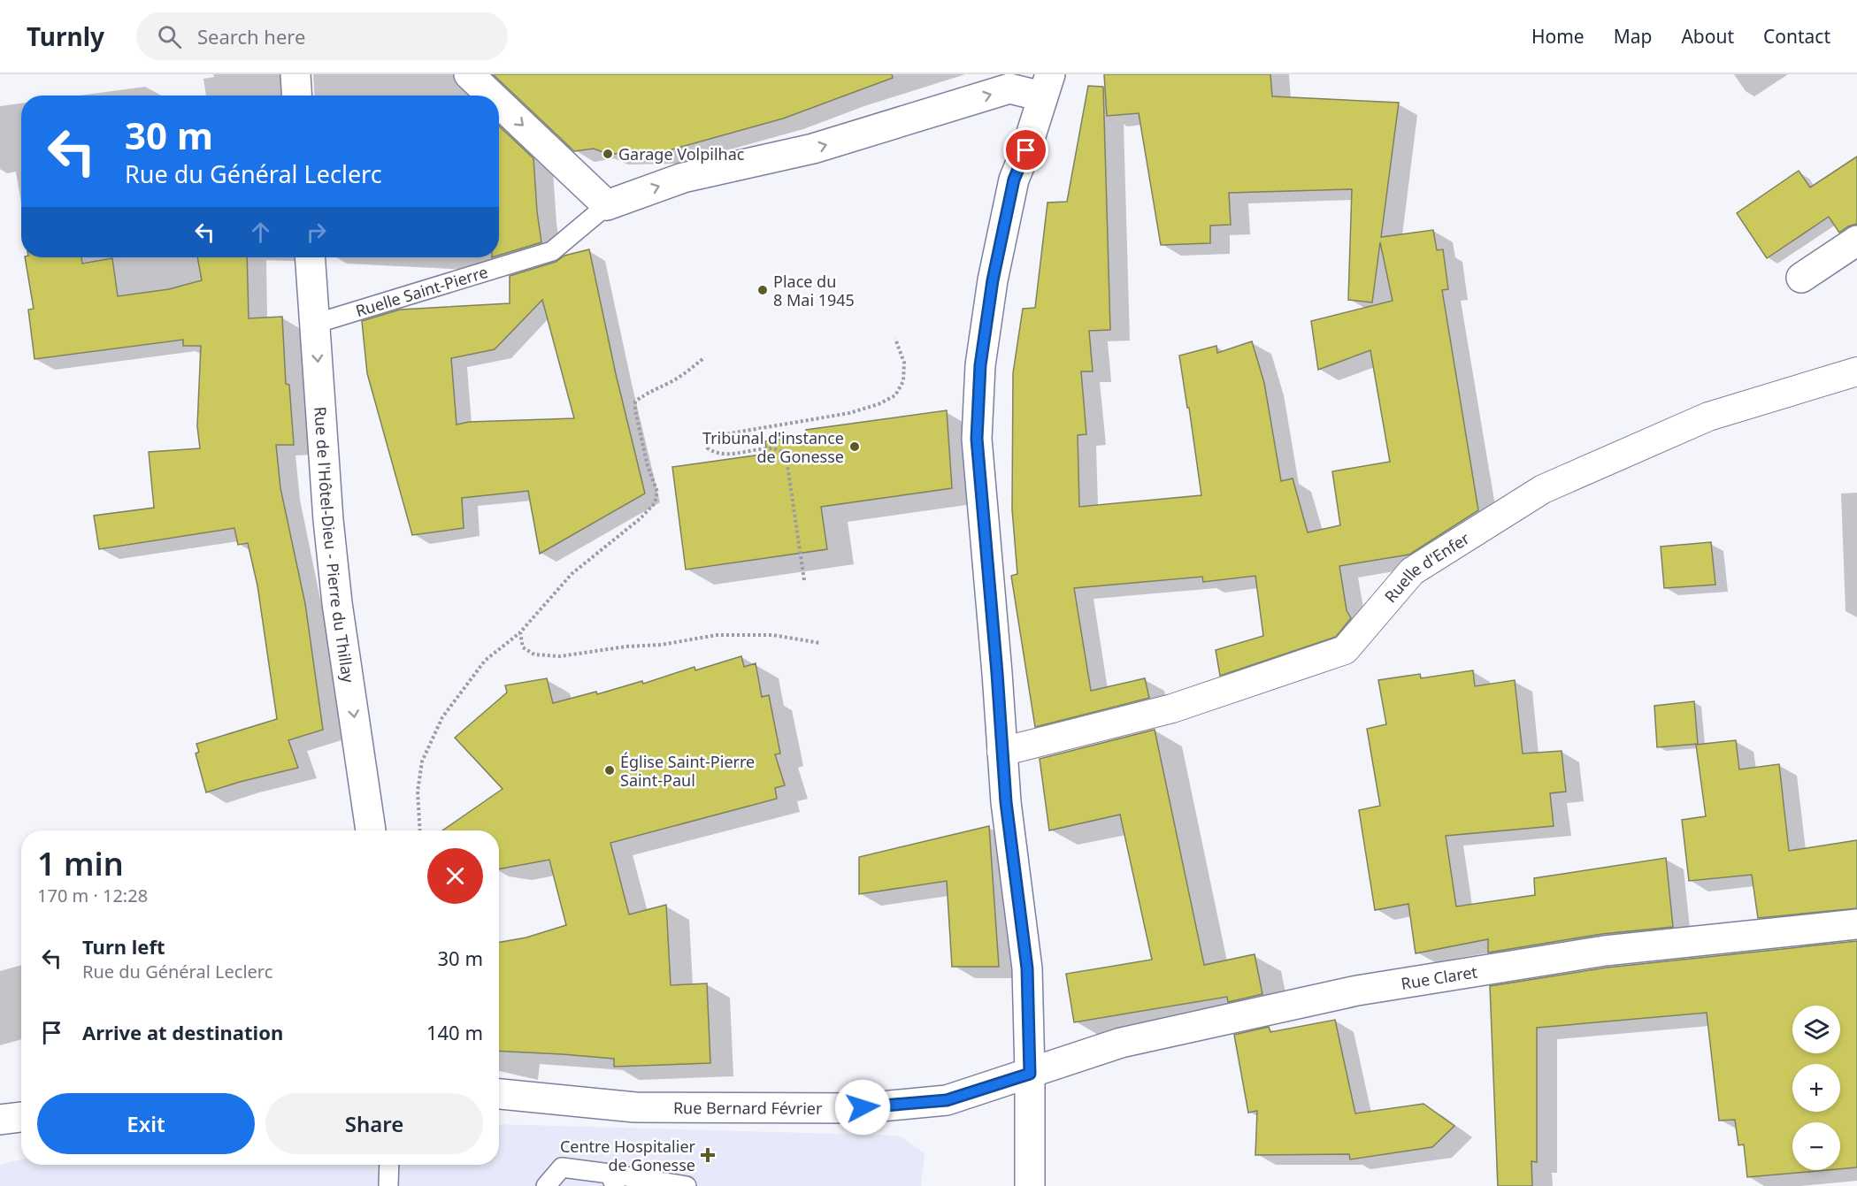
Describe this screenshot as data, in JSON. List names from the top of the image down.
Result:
{
  "streets": {
    "street": [
      "Rue de l'Hôtel-Dieu - Pierre du Thillay",
      "Ruelle d'Enfer",
      "Rue Claret",
      "Rue Bernard Février"
    ],
    "lane": ["Ruelle Saint-Pierre"]
  },
  "crossings": [
    ["Ruelle Saint-Pierre", "Rue de l'Hôtel-Dieu - Pierre du Thillay"],
    ["Rue Claret", "Rue Bernard Février"]
  ],
  "one_way": ["Rue de l'Hôtel-Dieu - Pierre du Thillay"],
  "places": {
    "other": [
      "Garage Volpilhac",
      "Place du 8 Mai 1945",
      "Tribunal d'instance de Gonesse",
      "Église Saint-Pierre Saint-Paul"
    ],
    "health": ["Centre Hospitalier de Gonesse"]
  },
  "page": {
    "header": "Turnly",
    "search": "Search here",
    "nav": [
      "Home",
      "Map",
      "About",
      "Contact"
    ],
    "turn": ["30 m", "Rue du Général Leclerc"],
    "heading": ["1 min", "170 m · 12:28"],
    "list": [
      {
        "name": "Turn left",
        "note": "Rue du Général Leclerc",
        "value": "30 m"
      },
      {
        "name": "Arrive at destination",
        "value": "140 m"
      }
    ],
    "map_buttons": ["+", "−"],
    "buttons": ["Exit", "Share"]
  }
}
